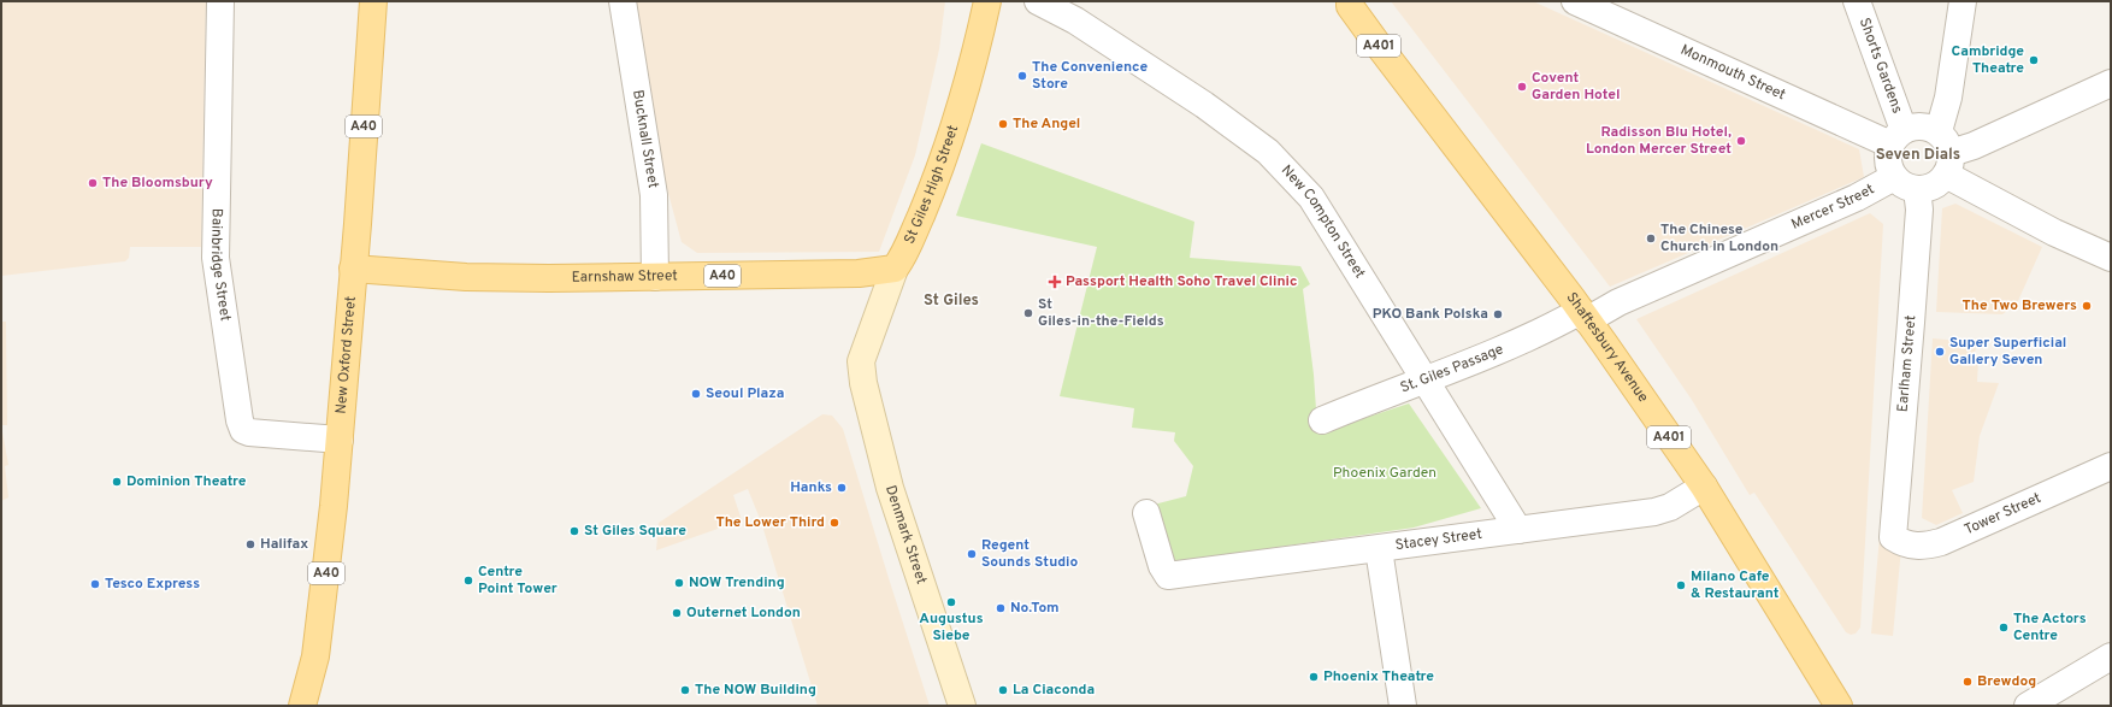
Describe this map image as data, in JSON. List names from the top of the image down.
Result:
{
  "streets": {
    "main road": [
      "A401",
      "A40",
      "St Giles High Street",
      "Earnshaw Street",
      "Shaftesbury Avenue",
      "New Oxford Street"
    ],
    "street": [
      "Shorts Gardens",
      "Monmouth Street",
      "Bucknall Street",
      "Mercer Street",
      "New Compton Street",
      "Bainbridge Street",
      "Earlham Street",
      "St. Giles Passage",
      "Tower Street",
      "Denmark Street",
      "Stacey Street"
    ]
  },
  "crossings": [
    ["Shorts Gardens", "Monmouth Street"],
    ["Shorts Gardens", "Mercer Street"],
    ["Shorts Gardens", "Earlham Street"],
    ["Monmouth Street", "Mercer Street"],
    ["Monmouth Street", "Earlham Street"],
    ["Bucknall Street", "Earnshaw Street"],
    ["St Giles High Street", "Earnshaw Street"],
    ["St Giles High Street", "Denmark Street"],
    ["Mercer Street", "Shaftesbury Avenue"],
    ["Mercer Street", "Earlham Street"],
    ["Mercer Street", "St. Giles Passage"],
    ["New Compton Street", "St. Giles Passage"],
    ["New Compton Street", "Stacey Street"],
    ["Bainbridge Street", "New Oxford Street"],
    ["Earnshaw Street", "New Oxford Street"],
    ["Shaftesbury Avenue", "St. Giles Passage"],
    ["Shaftesbury Avenue", "Stacey Street"],
    ["Earlham Street", "Tower Street"]
  ],
  "districts": ["Seven Dials", "St Giles"],
  "parks": ["Phoenix Garden"],
  "places": {
    "other": [
      "Cambridge Theatre",
      "The Convenience Store",
      "Covent Garden Hotel",
      "The Angel",
      "Radisson Blu Hotel, London Mercer Street",
      "The Bloomsbury",
      "The Chinese Church in London",
      "The Two Brewers",
      "St Giles-in-the-Fields",
      "PKO Bank Polska",
      "Super Superficial Gallery Seven",
      "Seoul Plaza",
      "Dominion Theatre",
      "Hanks",
      "The Lower Third",
      "St Giles Square",
      "Halifax",
      "Regent Sounds Studio",
      "Centre Point Tower",
      "NOW Trending",
      "Tesco Express",
      "Milano Cafe & Restaurant",
      "Augustus Siebe",
      "No.Tom",
      "Outernet London",
      "The Actors Centre",
      "Phoenix Theatre",
      "Brewdog",
      "The NOW Building",
      "La Ciaconda"
    ],
    "health": ["Passport Health Soho Travel Clinic"]
  }
}
